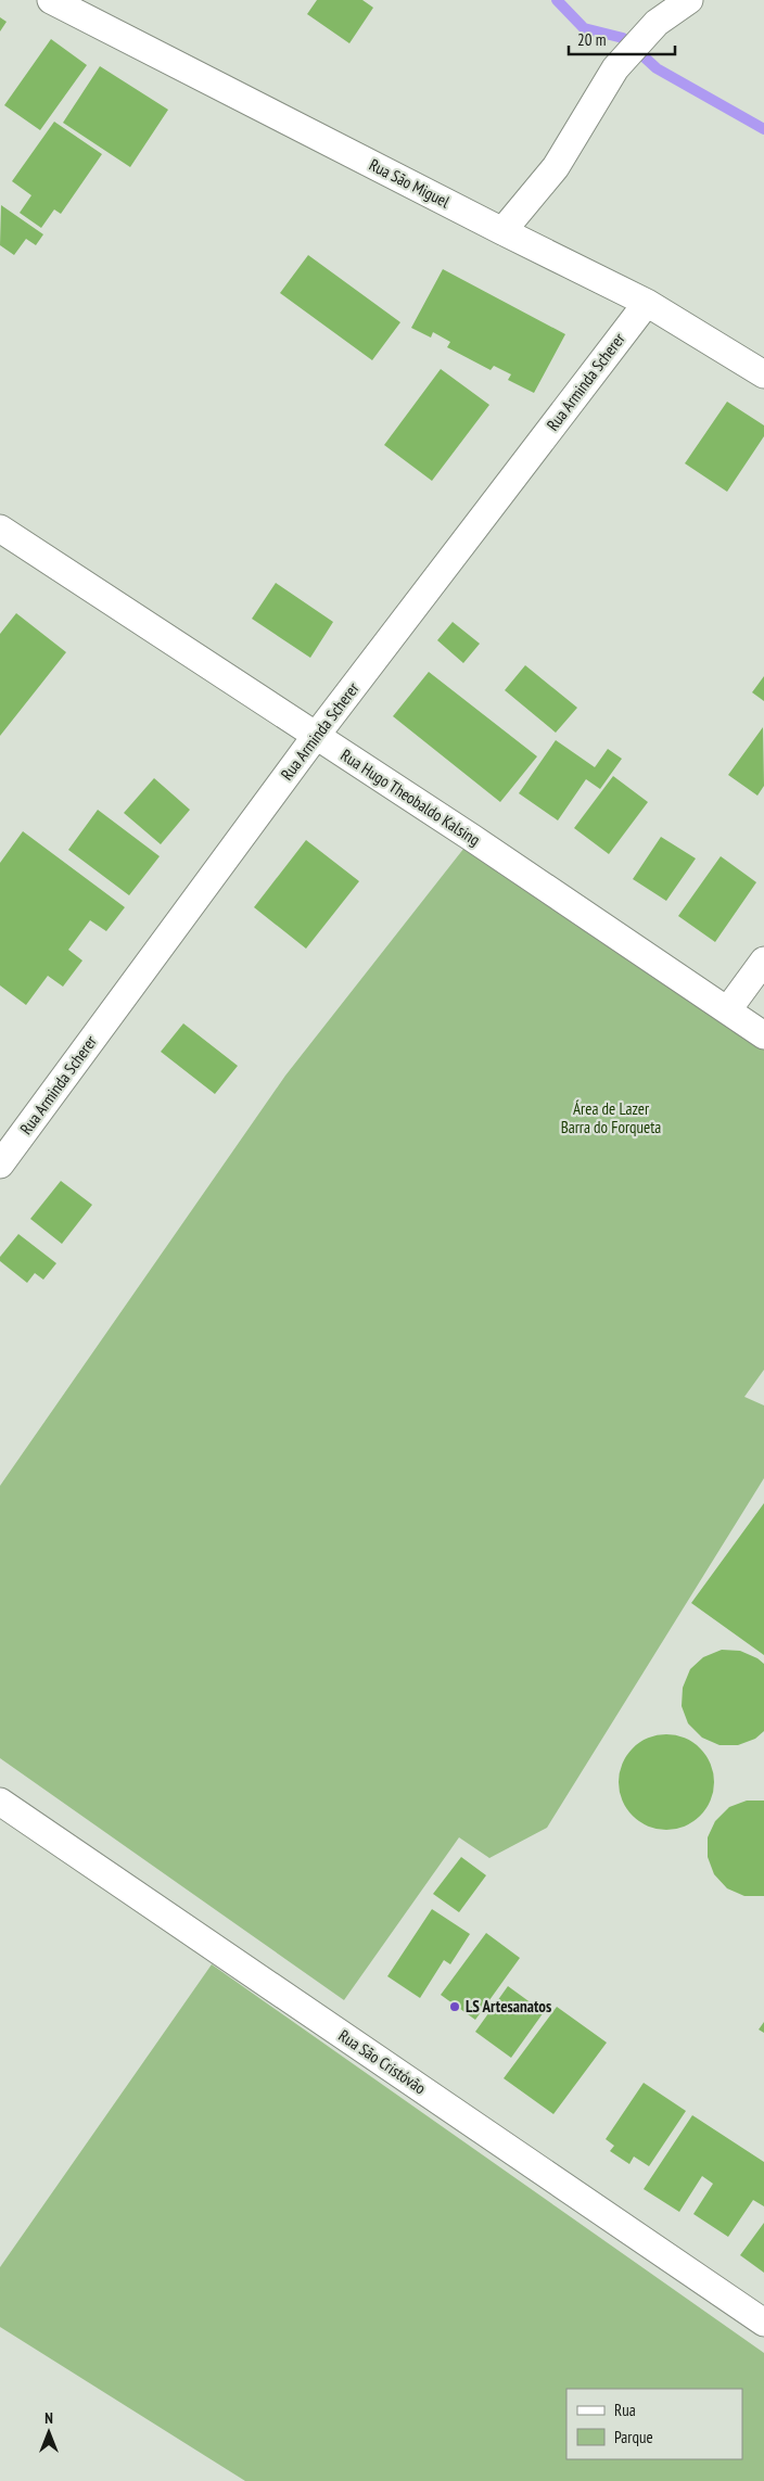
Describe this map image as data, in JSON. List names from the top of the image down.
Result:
{
  "streets": {
    "street": [
      "Rua São Miguel",
      "Rua Arminda Scherer",
      "Rua Hugo Theobaldo Kalsing",
      "Rua São Cristóvão"
    ]
  },
  "crossings": [
    ["Rua São Miguel", "Rua Arminda Scherer"],
    ["Rua Arminda Scherer", "Rua Hugo Theobaldo Kalsing"]
  ],
  "parks": ["Área de Lazer Barra do Forqueta"],
  "places": ["LS Artesanatos"],
  "legend": ["Rua", "Parque"],
  "scale_bar": "20 m",
  "north": "top"
}
